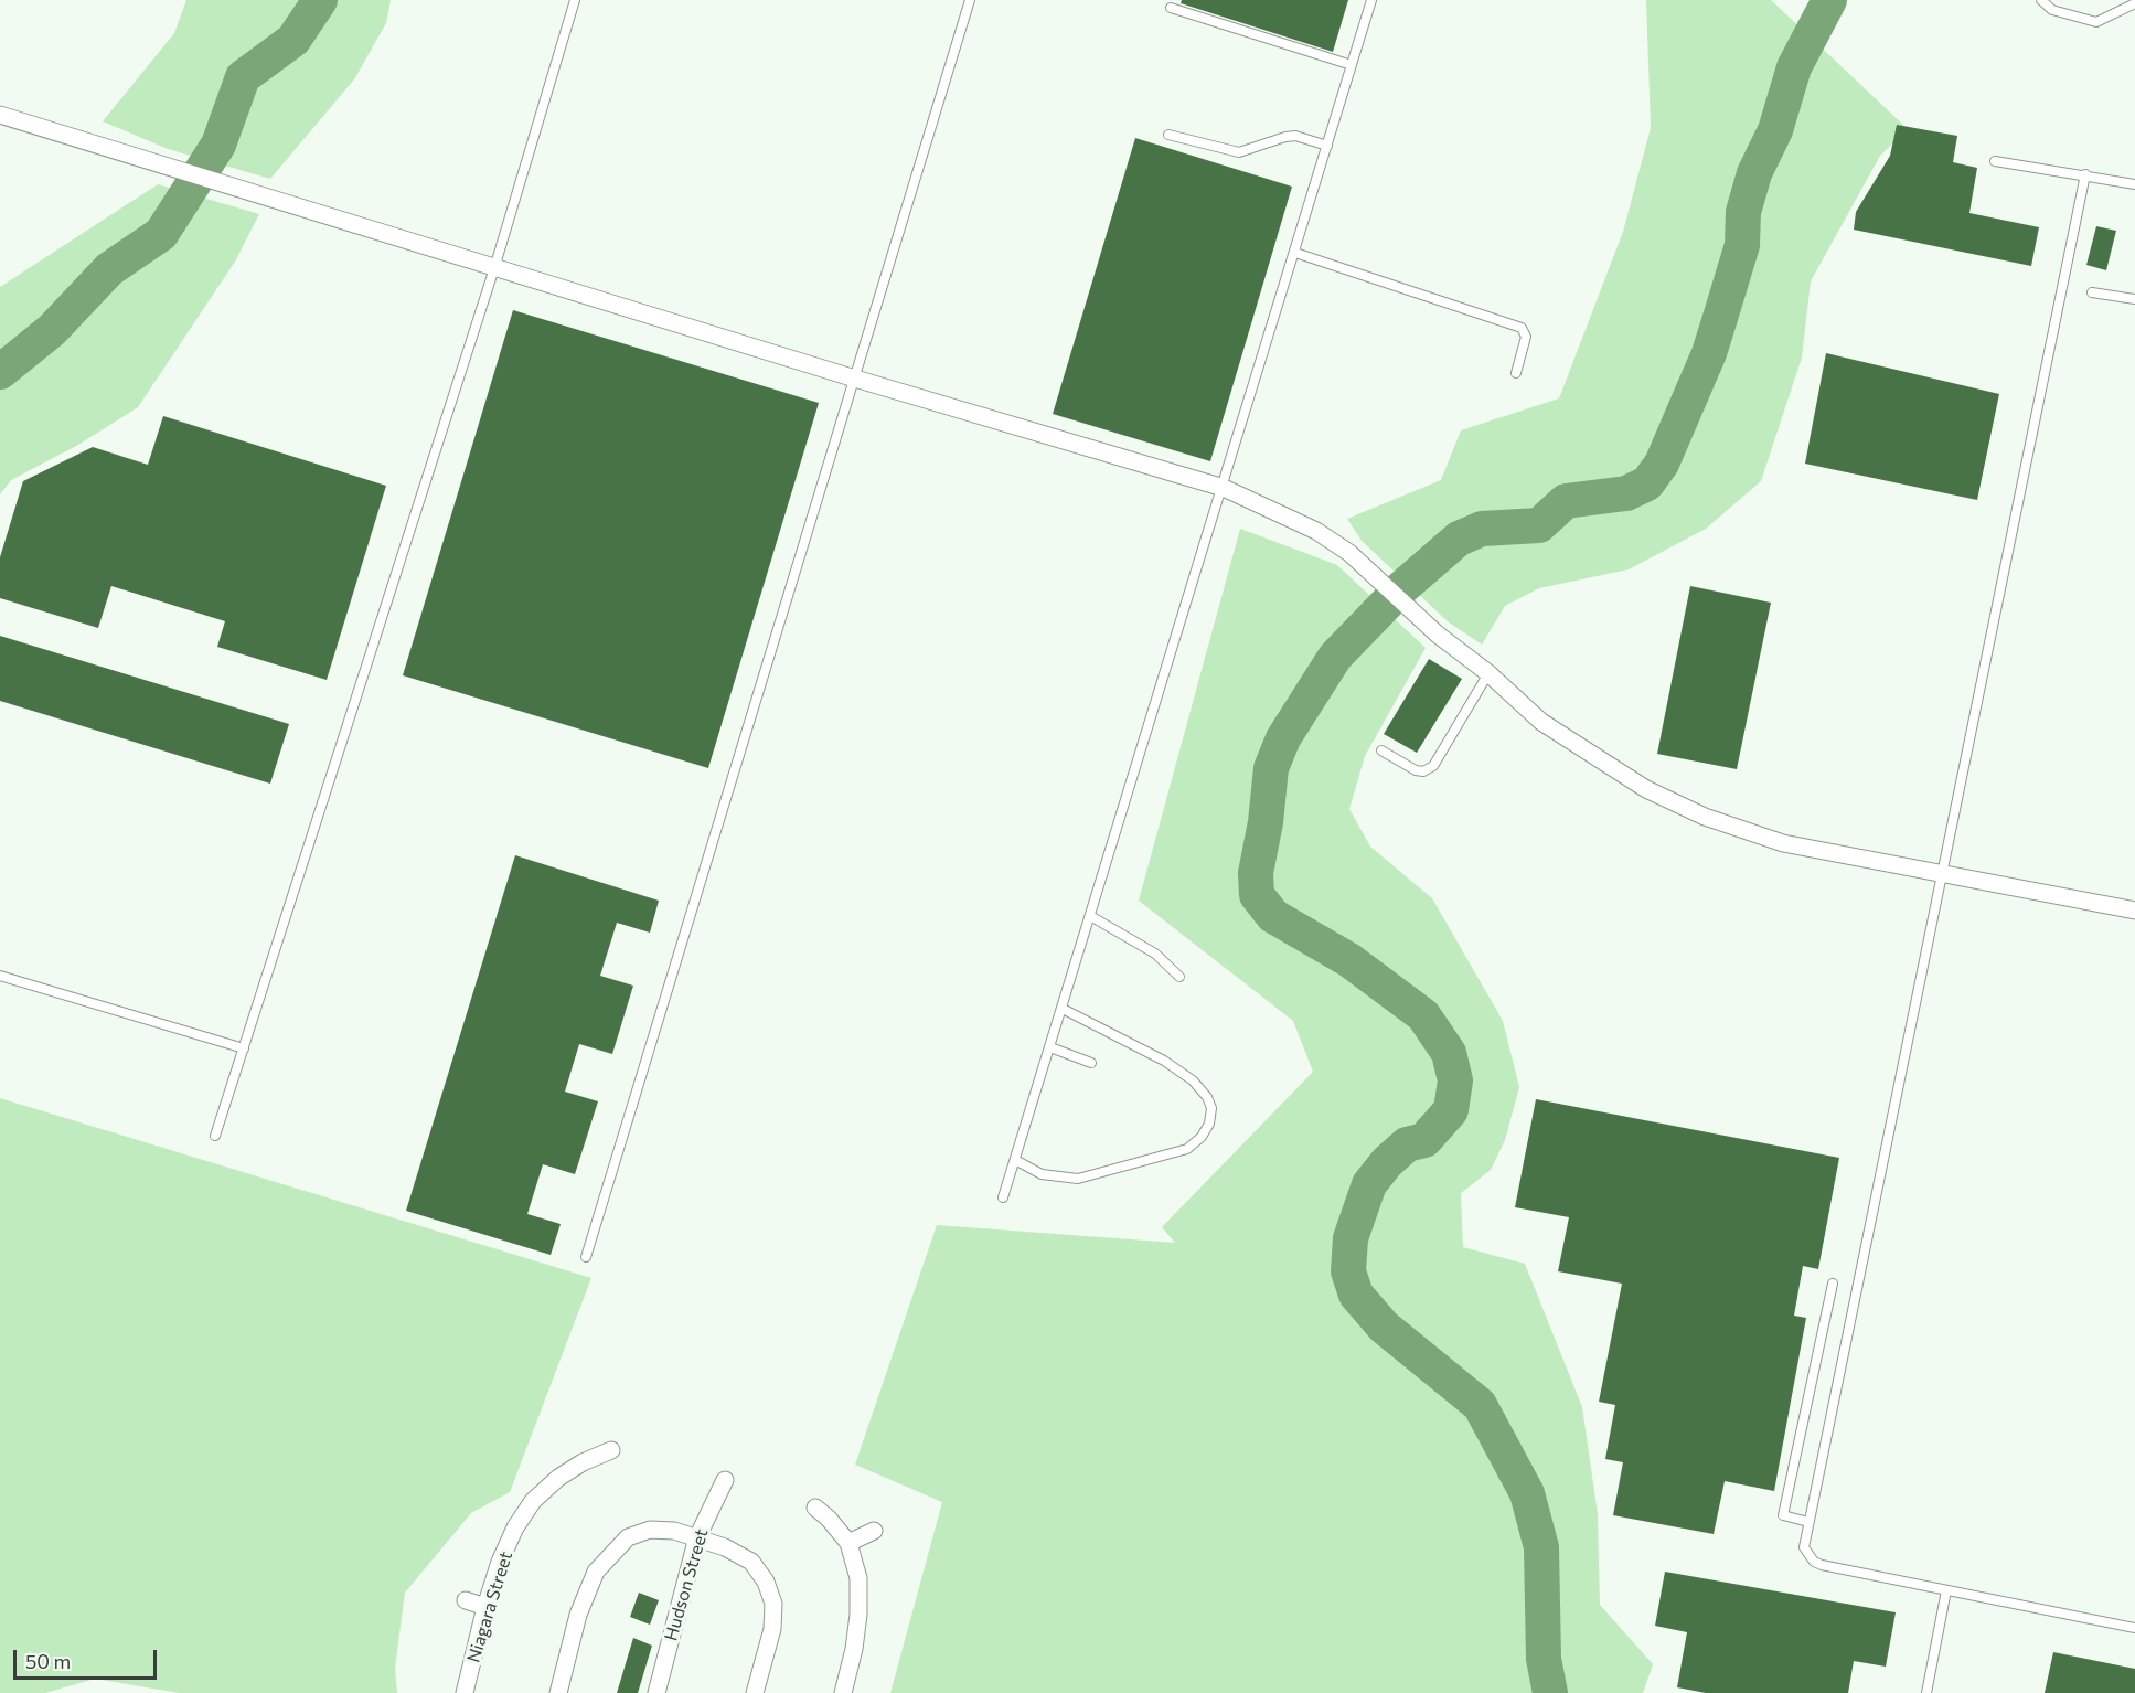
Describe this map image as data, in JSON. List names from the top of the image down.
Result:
{
  "streets": {
    "street": ["Hudson Street", "Niagara Street"]
  },
  "scale_bar": "50 m"
}
